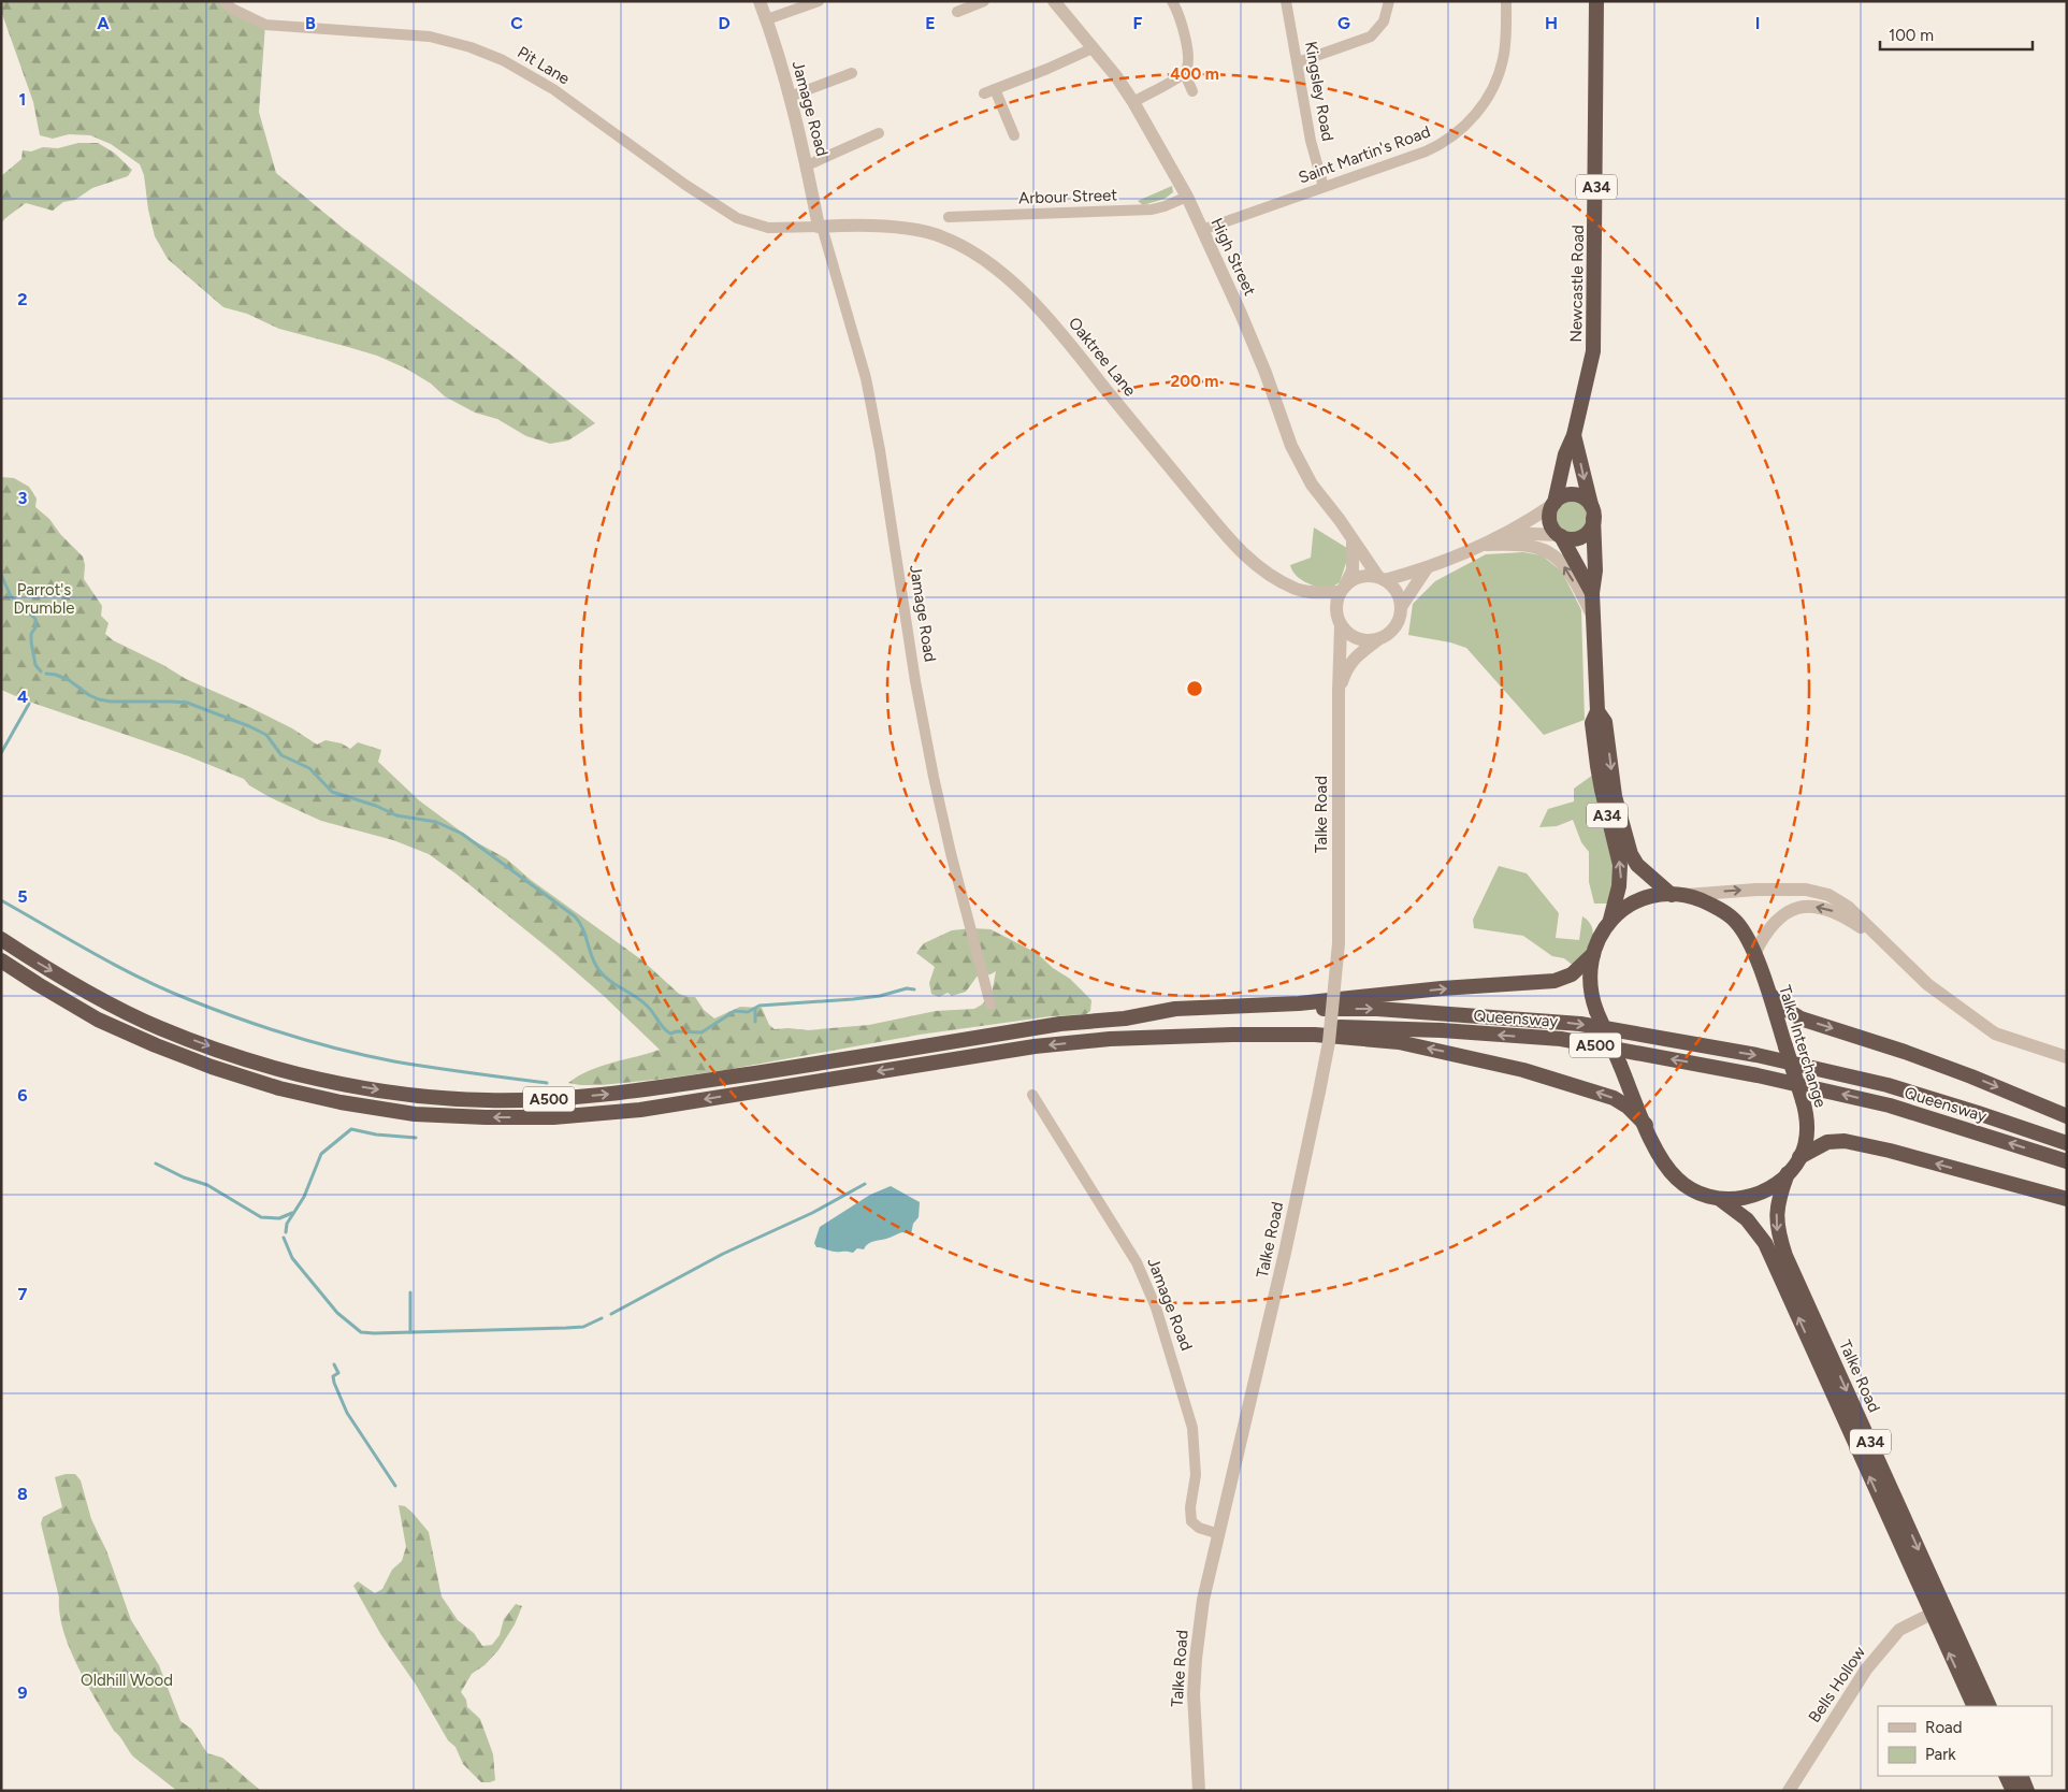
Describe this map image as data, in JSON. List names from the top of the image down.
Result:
{
  "streets": {
    "highway": [
      "A34",
      "Newcastle Road",
      "Talke Road",
      "Queensway",
      "A500",
      "Talke Interchange"
    ],
    "street": [
      "Pit Lane",
      "Kingsley Road",
      "Jamage Road",
      "Saint Martin's Road",
      "Arbour Street",
      "High Street",
      "Oaktree Lane",
      "Bells Hollow"
    ]
  },
  "crossings": [
    ["Pit Lane", "Jamage Road"],
    ["Pit Lane", "Oaktree Lane"],
    ["Kingsley Road", "Saint Martin's Road"],
    ["Jamage Road", "Oaktree Lane"],
    ["Jamage Road", "Talke Road"],
    ["Saint Martin's Road", "High Street"],
    ["Arbour Street", "High Street"],
    ["High Street", "Oaktree Lane"],
    ["High Street", "Talke Road"],
    ["Newcastle Road", "Talke Interchange"],
    ["Oaktree Lane", "Talke Road"],
    ["Talke Road", "Talke Interchange"],
    ["Talke Road", "Bells Hollow"],
    ["Queensway", "A500"]
  ],
  "parks": ["Parrot's Drumble", "Oldhill Wood"],
  "legend": ["Road", "Park"],
  "scale_bar": "100 m",
  "grid": {
    "columns": [
      "A",
      "B",
      "C",
      "D",
      "E",
      "F",
      "G",
      "H",
      "I"
    ],
    "rows": [
      "1",
      "2",
      "3",
      "4",
      "5",
      "6",
      "7",
      "8",
      "9"
    ]
  },
  "rings": ["400 m", "200 m"]
}
